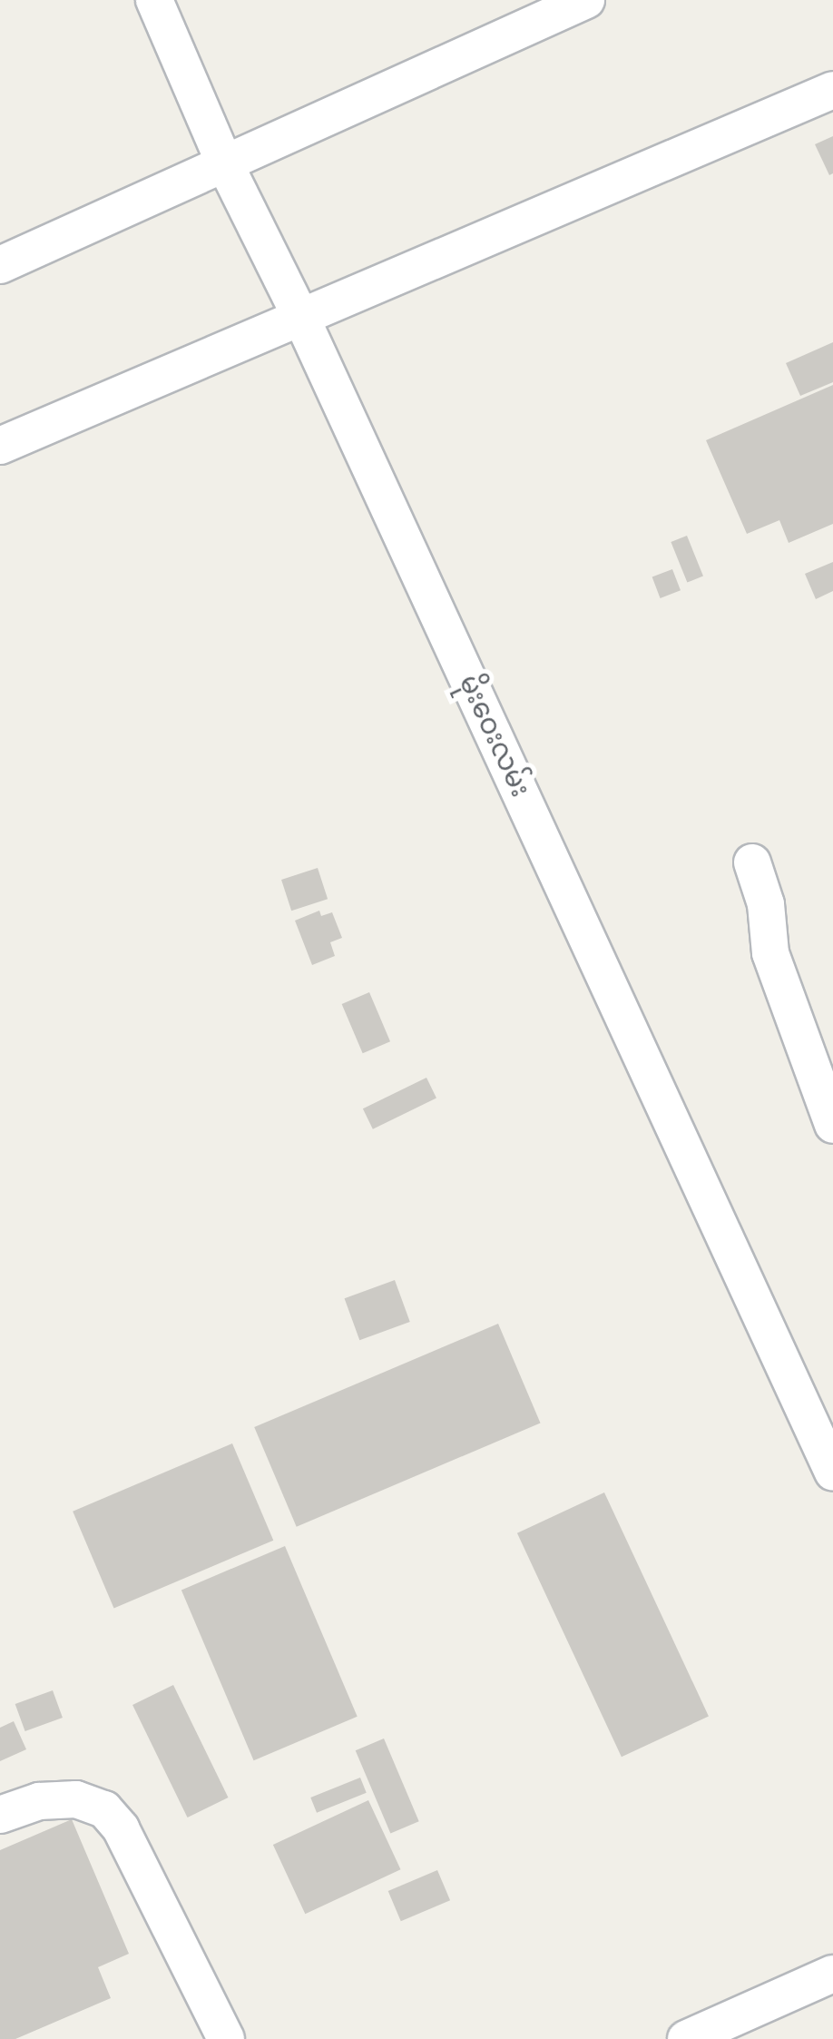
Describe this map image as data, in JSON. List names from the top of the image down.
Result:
{
  "streets": {
    "street": ["မိုးဝေးလမ်း"]
  }
}
